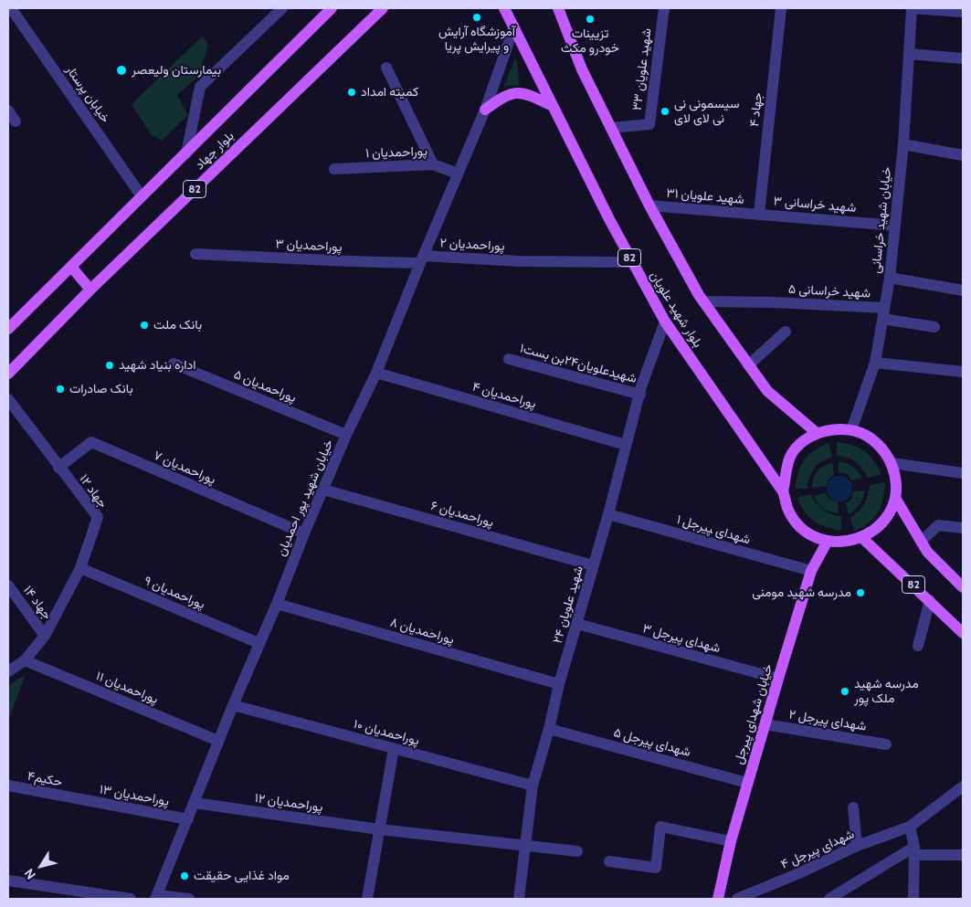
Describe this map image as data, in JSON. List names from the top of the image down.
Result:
{
  "streets": {
    "main road": [
      "بلوار جهاد",
      "82",
      "بلوار شهید علویان",
      "خیابان شهدای پیرجل"
    ],
    "street": [
      "شهید علویان ۳۳",
      "خیابان پرستار",
      "جهاد ۴",
      "پوراحمدیان ۱",
      "شهید علویان ۳۱",
      "شهید خراسانی ۳",
      "خیابان شهید خراسانی",
      "پوراحمدیان ۲",
      "پوراحمدیان ۳",
      "شهید خراسانی ۵",
      "شهیدعلویان۲۴بن بست۱",
      "پوراحمدیان ۵",
      "پوراحمدیان ۴",
      "پوراحمدیان ۷",
      "جهاد ۱۲",
      "خیابان شهید پور احمدیان",
      "پوراحمدیان ۶",
      "شهدای ‍‍‍‍‍‍پیرجل ۱",
      "پوراحمدیان ۹",
      "جهاد ۱۴",
      "شهید علویان ۲۴",
      "پوراحمدیان ۸",
      "شهدای پیرجل ۳",
      "پوراحمدیان ۱۱",
      "شهدای پیرجل ۲",
      "پوراحمدیان ۱۰",
      "شهدای پیرجل ۵",
      "حکیم۴",
      "پوراحمدیان ۱۳",
      "پوراحمدیان ۱۲",
      "شهدای پیرجل ۴"
    ]
  },
  "crossings": [
    ["خیابان پرستار", "بلوار جهاد"],
    ["جهاد ۴", "شهید علویان ۳۱"],
    ["جهاد ۴", "شهید خراسانی ۳"],
    ["پوراحمدیان ۱", "خیابان شهید پور احمدیان"],
    ["82", "خیابان شهید خراسانی"],
    ["82", "بلوار شهید علویان"],
    ["82", "خیابان شهدای پیرجل"],
    ["شهید علویان ۳۱", "شهید خراسانی ۳"],
    ["شهید خراسانی ۳", "خیابان شهید خراسانی"],
    ["خیابان شهید خراسانی", "شهید خراسانی ۵"],
    ["خیابان شهید خراسانی", "بلوار شهید علویان"],
    ["خیابان شهید خراسانی", "خیابان شهدای پیرجل"],
    ["پوراحمدیان ۲", "پوراحمدیان ۳"],
    ["پوراحمدیان ۲", "بلوار شهید علویان"],
    ["پوراحمدیان ۲", "خیابان شهید پور احمدیان"],
    ["پوراحمدیان ۳", "خیابان شهید پور احمدیان"],
    ["بلوار شهید علویان", "خیابان شهید پور احمدیان"],
    ["بلوار شهید علویان", "شهید علویان ۲۴"],
    ["بلوار شهید علویان", "خیابان شهدای پیرجل"],
    ["شهیدعلویان۲۴بن بست۱", "شهید علویان ۲۴"],
    ["پوراحمدیان ۵", "خیابان شهید پور احمدیان"],
    ["پوراحمدیان ۴", "خیابان شهید پور احمدیان"],
    ["پوراحمدیان ۴", "شهید علویان ۲۴"],
    ["پوراحمدیان ۷", "جهاد ۱۲"],
    ["پوراحمدیان ۷", "خیابان شهید پور احمدیان"],
    ["جهاد ۱۲", "پوراحمدیان ۹"],
    ["جهاد ۱۲", "جهاد ۱۴"],
    ["جهاد ۱۲", "پوراحمدیان ۱۱"],
    ["خیابان شهید پور احمدیان", "پوراحمدیان ۶"],
    ["خیابان شهید پور احمدیان", "پوراحمدیان ۹"],
    ["خیابان شهید پور احمدیان", "پوراحمدیان ۸"],
    ["خیابان شهید پور احمدیان", "پوراحمدیان ۱۱"],
    ["خیابان شهید پور احمدیان", "پوراحمدیان ۱۰"],
    ["خیابان شهید پور احمدیان", "پوراحمدیان ۱۳"],
    ["خیابان شهید پور احمدیان", "پوراحمدیان ۱۲"],
    ["پوراحمدیان ۶", "شهید علویان ۲۴"],
    ["شهدای ‍‍‍‍‍‍پیرجل ۱", "شهید علویان ۲۴"],
    ["شهدای ‍‍‍‍‍‍پیرجل ۱", "خیابان شهدای پیرجل"],
    ["شهید علویان ۲۴", "پوراحمدیان ۸"],
    ["شهید علویان ۲۴", "شهدای پیرجل ۳"],
    ["شهید علویان ۲۴", "پوراحمدیان ۱۰"],
    ["شهید علویان ۲۴", "شهدای پیرجل ۵"],
    ["شهید علویان ۲۴", "پوراحمدیان ۱۲"],
    ["شهدای پیرجل ۳", "خیابان شهدای پیرجل"],
    ["خیابان شهدای پیرجل", "شهدای پیرجل ۲"],
    ["خیابان شهدای پیرجل", "شهدای پیرجل ۵"],
    ["حکیم۴", "پوراحمدیان ۱۳"]
  ],
  "places": [
    "آموزشگاه آرایش و پیرایش پریا",
    "تزیینات خودرو مکث",
    "بیمارستان ولیعصر",
    "کمیته امداد",
    "سیسمونی نی نی لای لای",
    "بانک ملت",
    "اداره بنیاد شهید",
    "بانک صادرات",
    "مدرسه شهید مومنی",
    "مدرسه شهید ملک پور",
    "مواد غذایی حقیقت"
  ],
  "north": "bottom left"
}
